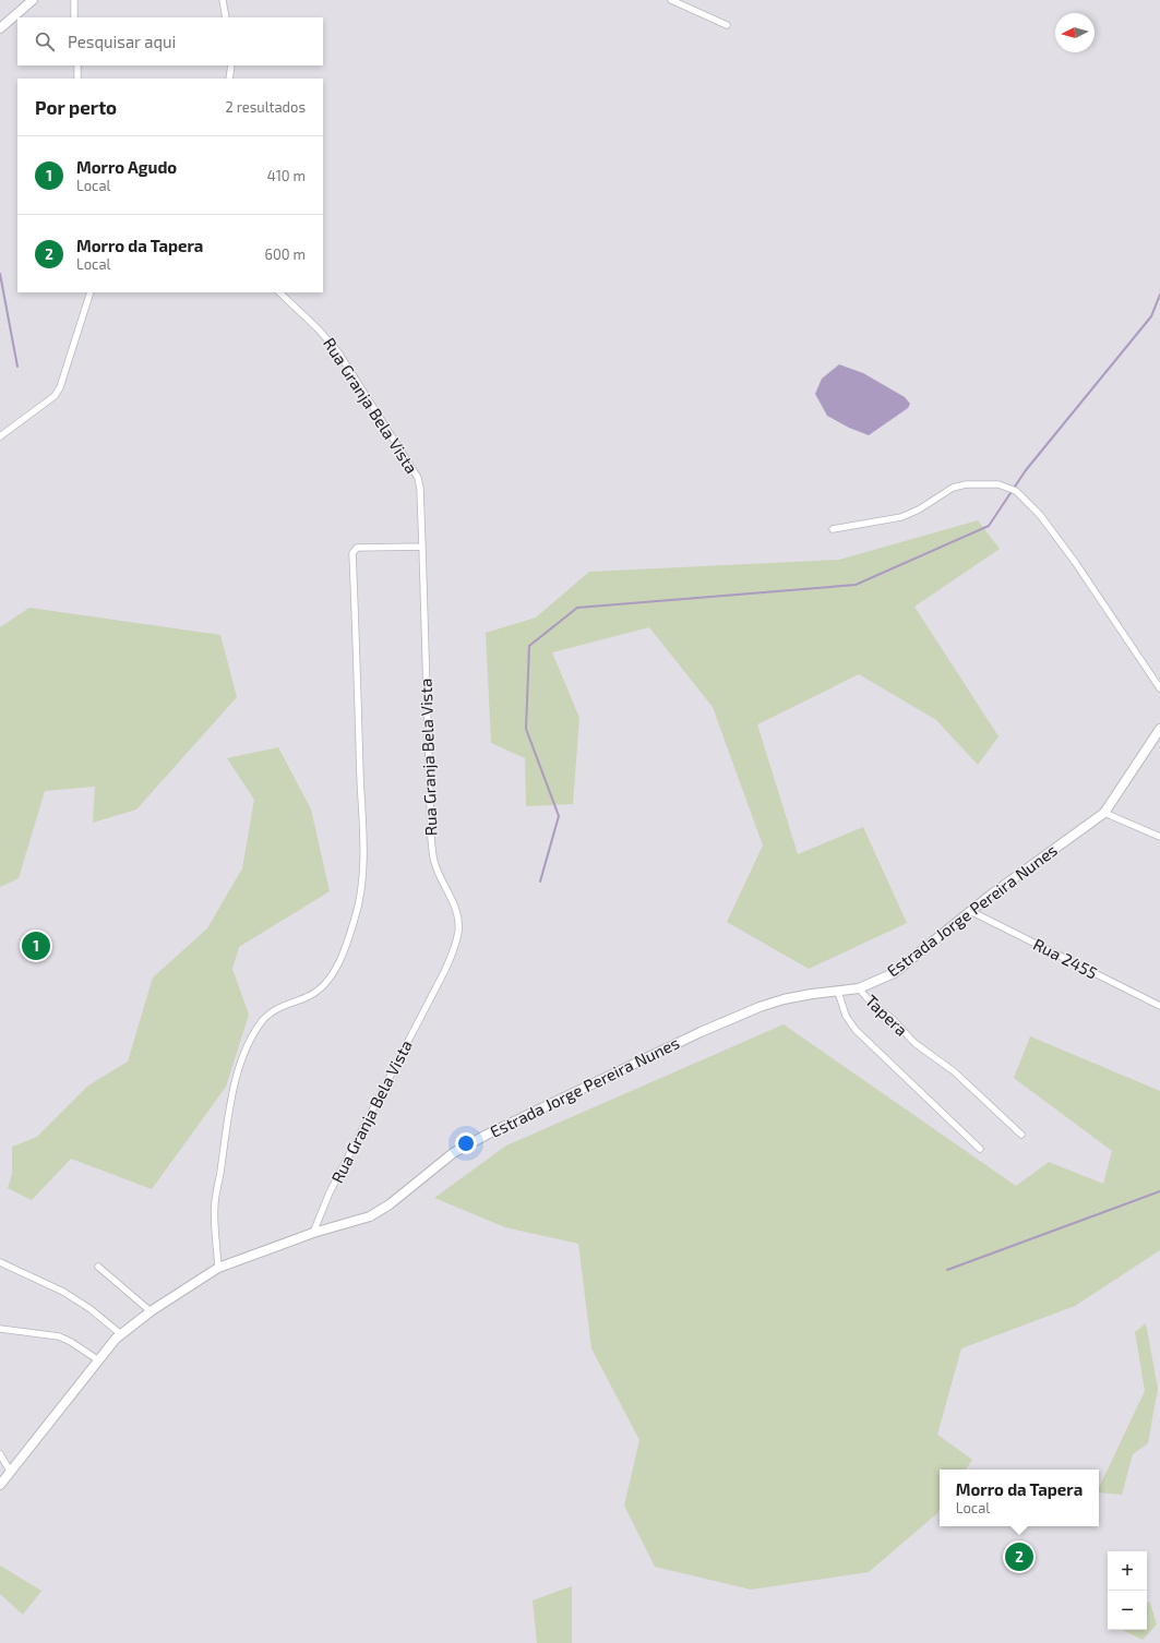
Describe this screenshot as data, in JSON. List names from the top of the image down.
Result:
{
  "streets": {
    "street": [
      "Rua Granja Bela Vista",
      "Estrada Jorge Pereira Nunes",
      "Rua 2455",
      "Tapera"
    ]
  },
  "crossings": [
    ["Rua Granja Bela Vista", "Estrada Jorge Pereira Nunes"],
    ["Estrada Jorge Pereira Nunes", "Rua 2455"],
    ["Estrada Jorge Pereira Nunes", "Tapera"]
  ],
  "north": "left",
  "page": {
    "search": "Pesquisar aqui",
    "heading": ["Por perto", "2 resultados"],
    "list": [
      {
        "mark": "1",
        "name": "Morro Agudo",
        "note": "Local",
        "value": "410 m"
      },
      {
        "mark": "2",
        "name": "Morro da Tapera",
        "note": "Local",
        "value": "600 m"
      }
    ],
    "pins": ["1", "2"],
    "popup": ["Morro da Tapera", "Local"],
    "map_buttons": ["+", "−"]
  }
}
